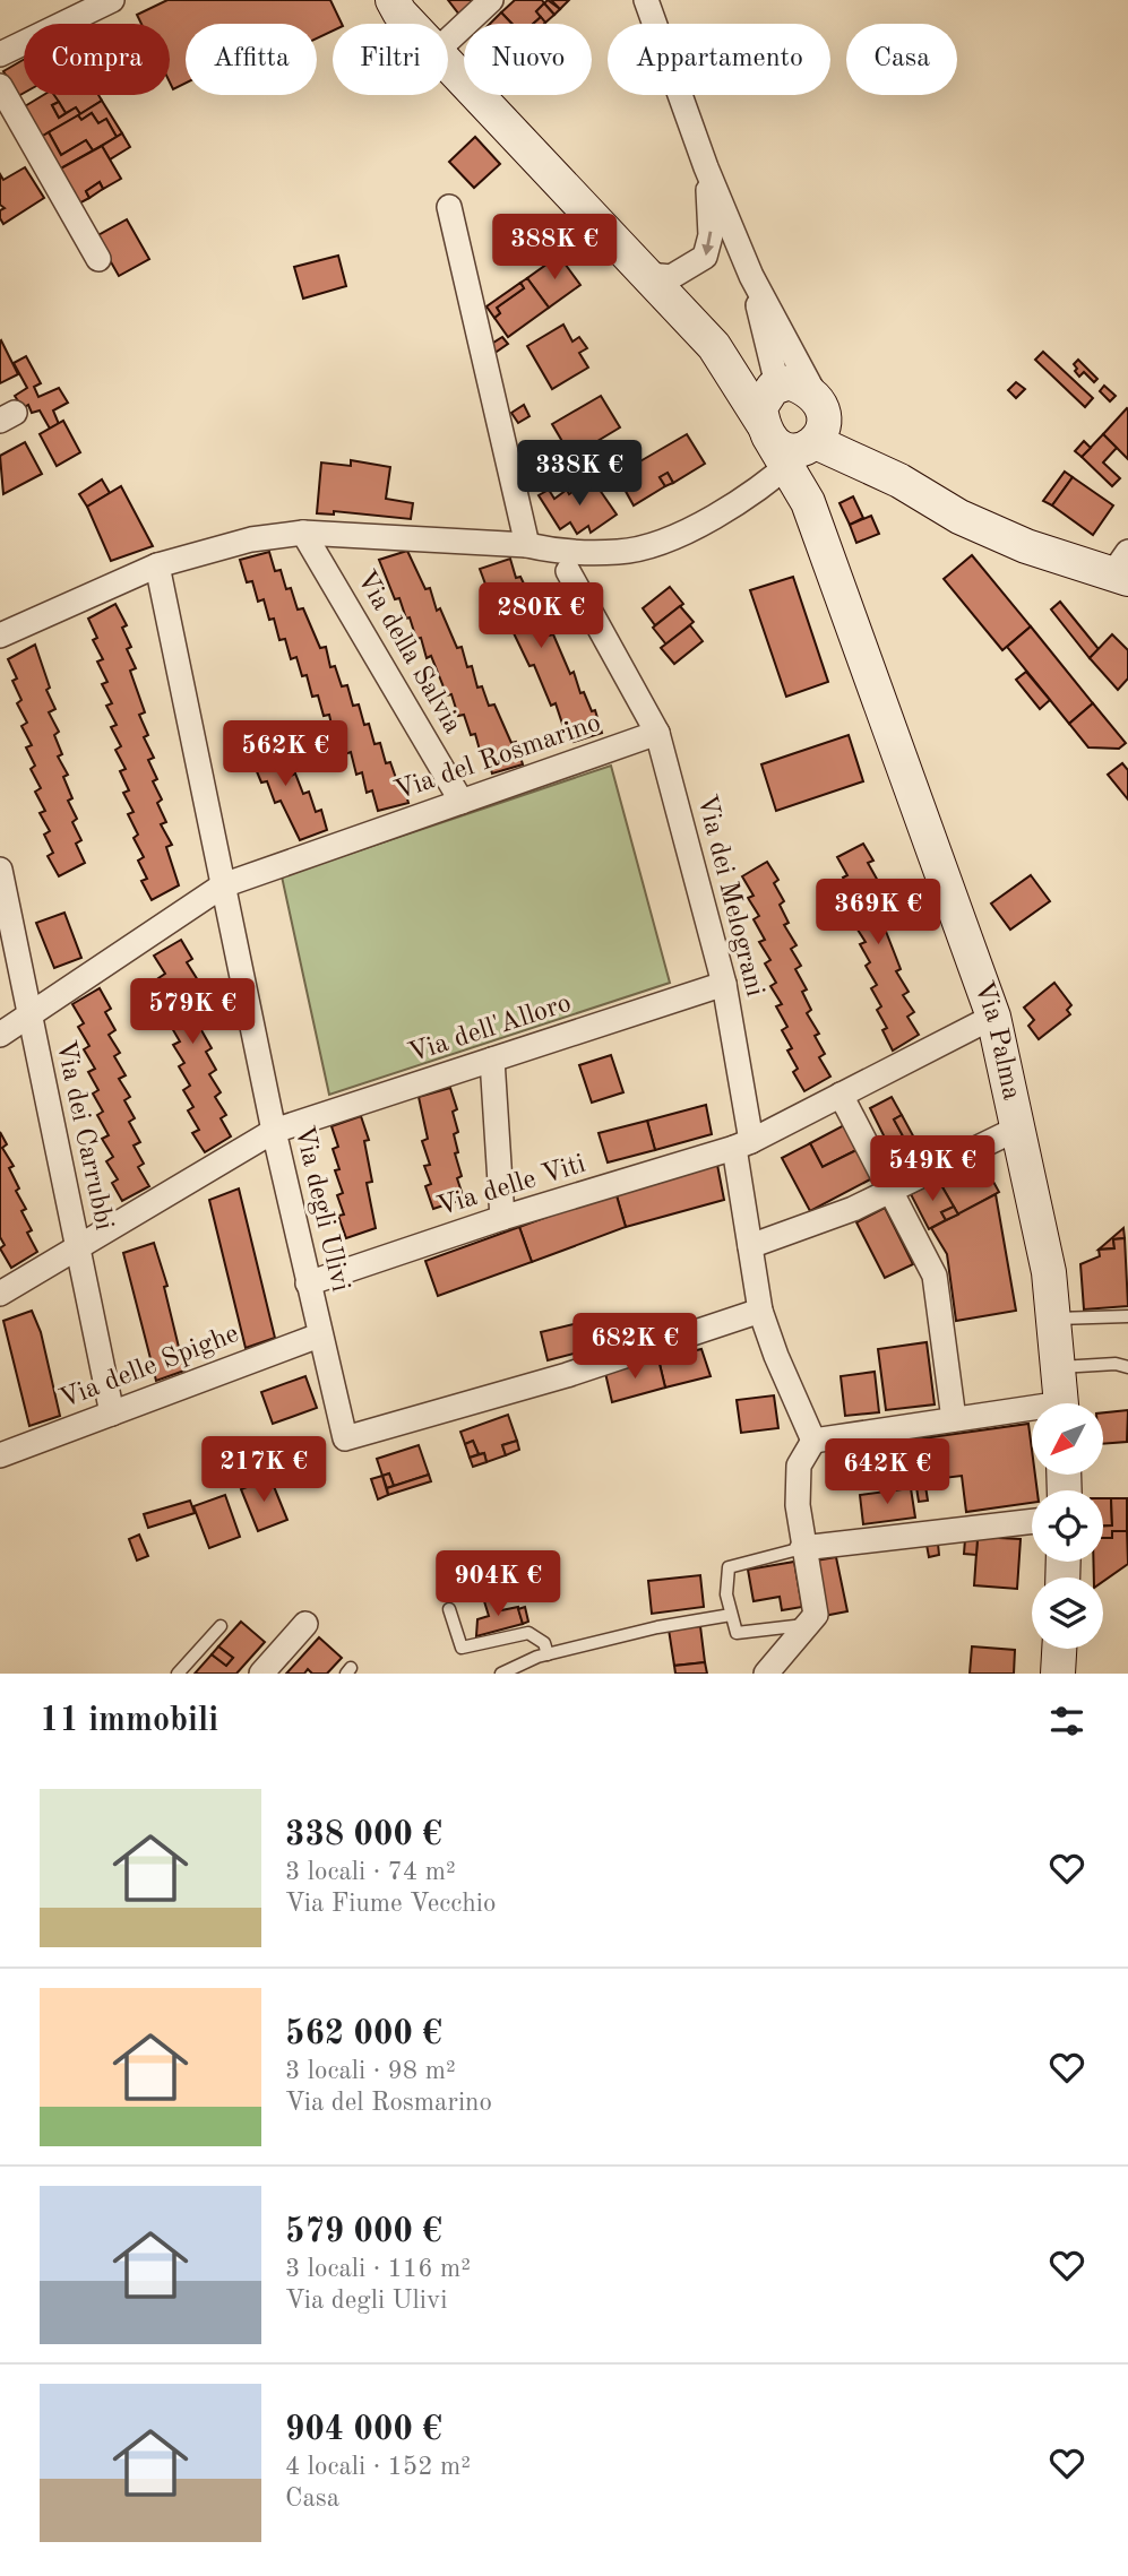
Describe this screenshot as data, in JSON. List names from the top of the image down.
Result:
{
  "streets": {
    "main road": ["Via Palma"],
    "street": [
      "Via della Salvia",
      "Via del Rosmarino",
      "Via dei Melograni",
      "Via dell'Alloro",
      "Via dei Carrubbi",
      "Via delle Viti",
      "Via degli Ulivi",
      "Via delle Spighe"
    ]
  },
  "crossings": [
    ["Via della Salvia", "Via del Rosmarino"],
    ["Via del Rosmarino", "Via dei Melograni"],
    ["Via del Rosmarino", "Via dei Carrubbi"],
    ["Via del Rosmarino", "Via degli Ulivi"],
    ["Via dei Melograni", "Via dell'Alloro"],
    ["Via dei Melograni", "Via delle Viti"],
    ["Via dei Melograni", "Via degli Ulivi"],
    ["Via dell'Alloro", "Via dei Carrubbi"],
    ["Via dell'Alloro", "Via degli Ulivi"],
    ["Via Palma", "Via delle Viti"],
    ["Via dei Carrubbi", "Via delle Spighe"],
    ["Via delle Viti", "Via degli Ulivi"],
    ["Via degli Ulivi", "Via delle Spighe"]
  ],
  "north": "bottom left",
  "page": {
    "chip": [
      "Compra",
      "Affitta",
      "Filtri",
      "Nuovo",
      "Appartamento",
      "Casa"
    ],
    "price": [
      "388K €",
      "338K €",
      "280K €",
      "562K €",
      "369K €",
      "579K €",
      "549K €",
      "682K €",
      "217K €",
      "642K €",
      "904K €"
    ],
    "heading": "11 immobili",
    "list": [
      {
        "name": "338 000 €",
        "note": "3 locali · 74 m² · Via Fiume Vecchio"
      },
      {
        "name": "562 000 €",
        "note": "3 locali · 98 m² · Via del Rosmarino"
      },
      {
        "name": "579 000 €",
        "note": "3 locali · 116 m² · Via degli Ulivi"
      },
      {
        "name": "904 000 €",
        "note": "4 locali · 152 m² · Casa"
      }
    ]
  }
}
